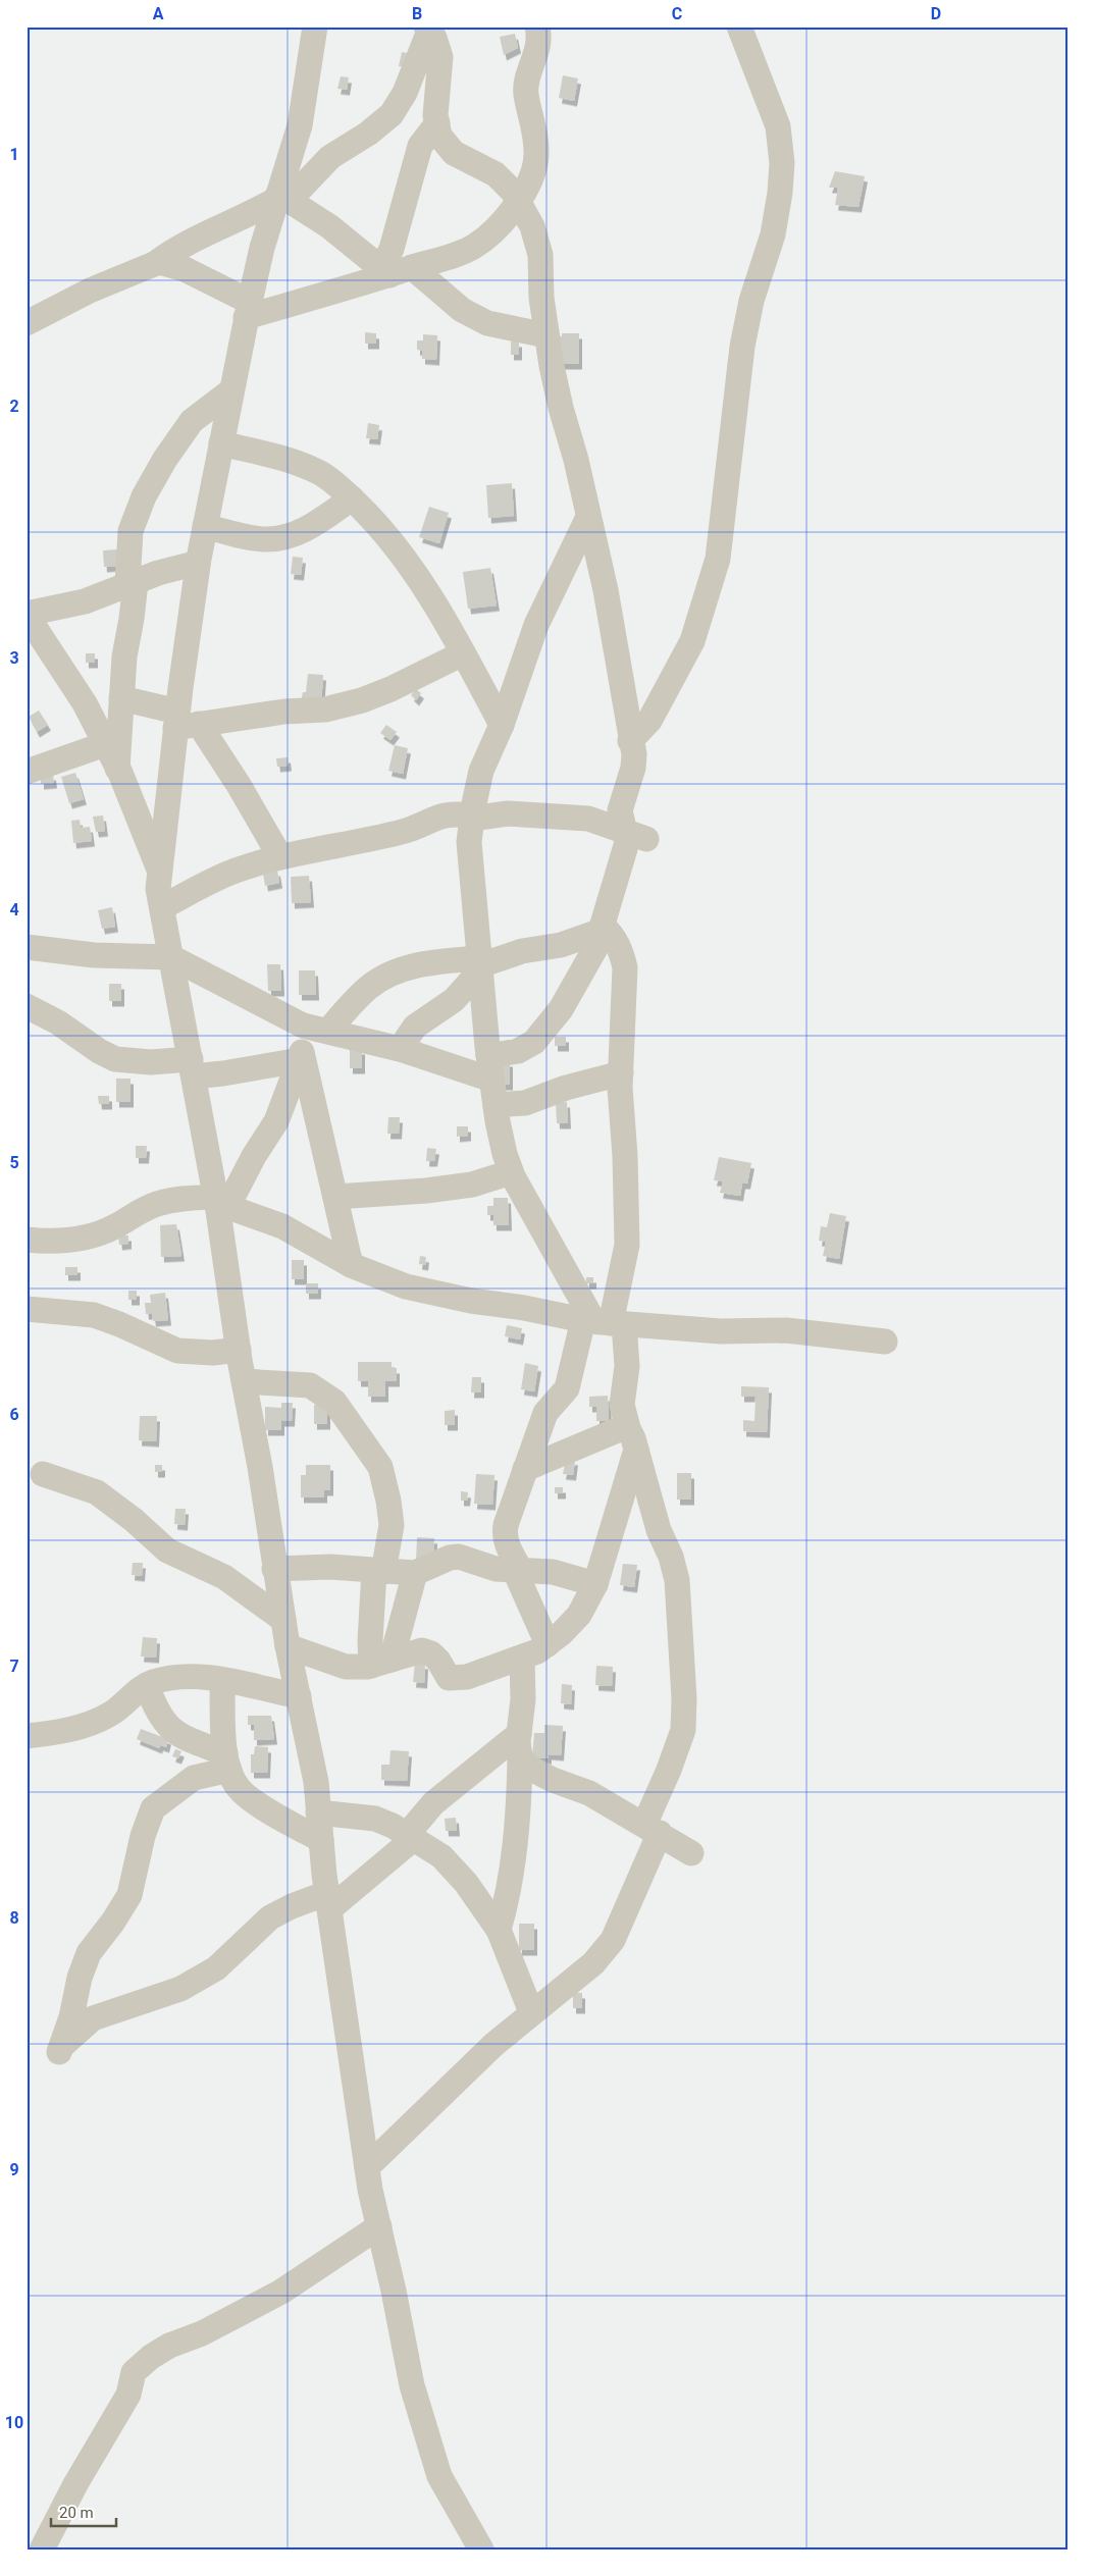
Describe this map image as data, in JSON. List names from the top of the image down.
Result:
{
  "scale_bar": "20 m",
  "grid": {
    "columns": [
      "A",
      "B",
      "C",
      "D"
    ],
    "rows": [
      "1",
      "2",
      "3",
      "4",
      "5",
      "6",
      "7",
      "8",
      "9",
      "10"
    ]
  }
}
